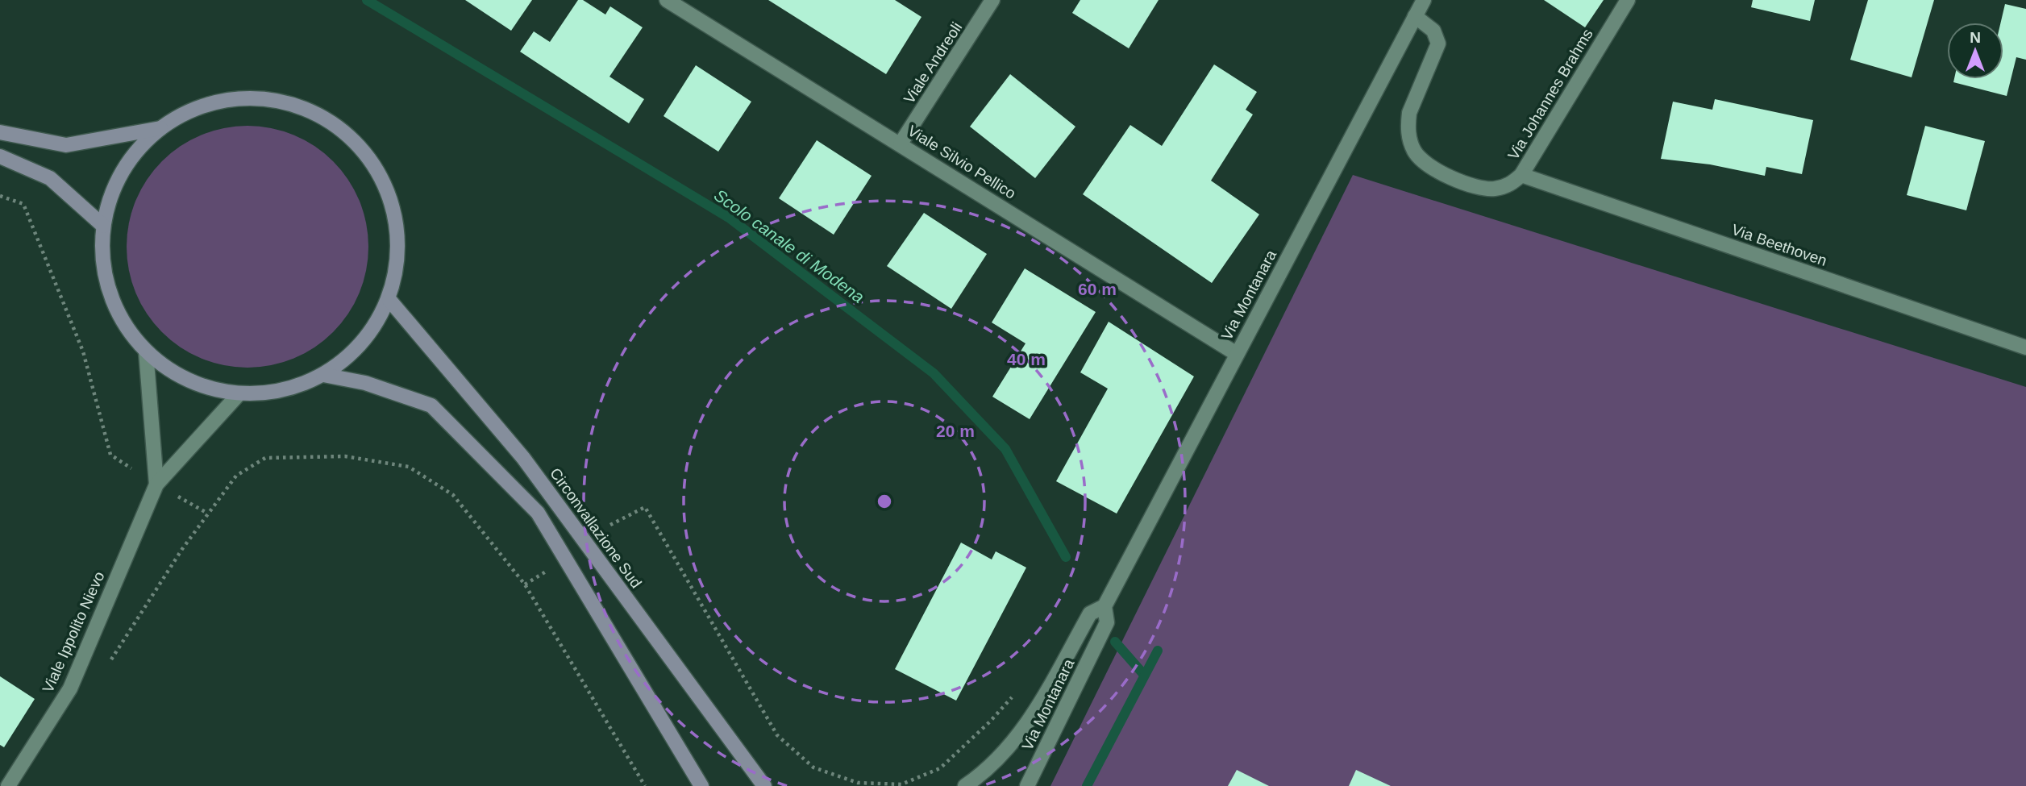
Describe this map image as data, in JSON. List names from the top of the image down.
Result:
{
  "streets": {
    "main road": ["Circonvallazione Sud"],
    "street": [
      "Viale Andreoli",
      "Via Johannes Brahms",
      "Viale Silvio Pellico",
      "Via Beethoven",
      "Via Montanara",
      "Viale Ippolito Nievo"
    ]
  },
  "crossings": [
    ["Viale Andreoli", "Viale Silvio Pellico"],
    ["Via Johannes Brahms", "Via Beethoven"],
    ["Via Johannes Brahms", "Via Montanara"],
    ["Viale Silvio Pellico", "Via Montanara"]
  ],
  "water": ["Scolo canale di Modena"],
  "north": "top",
  "rings": ["60 m", "40 m", "20 m"]
}
